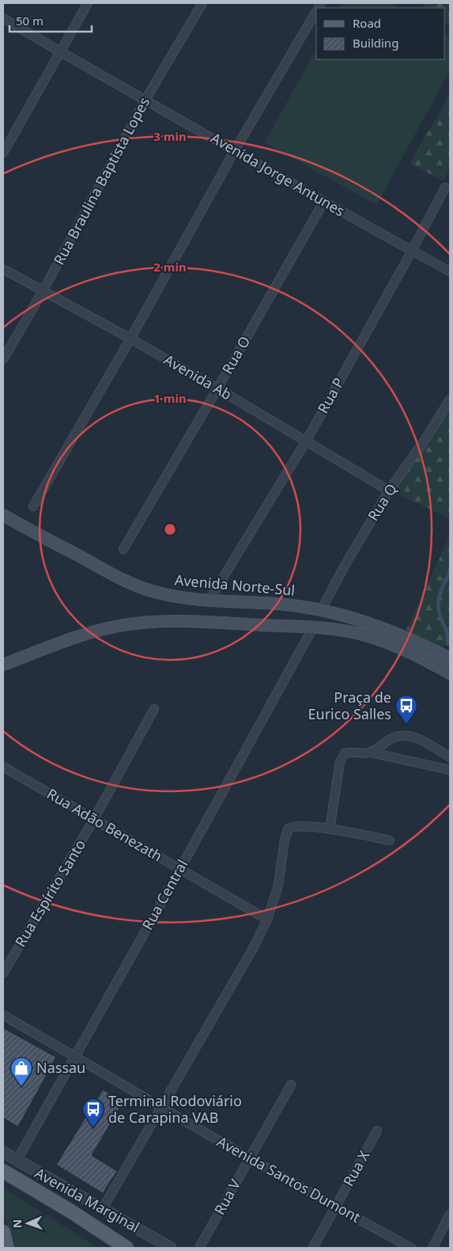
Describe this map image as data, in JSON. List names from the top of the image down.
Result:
{
  "streets": {
    "main road": ["Avenida Norte-Sul"],
    "street": [
      "Avenida Jorge Antunes",
      "Rua Braulina Baptista Lopes",
      "Rua O",
      "Avenida Ab",
      "Rua P",
      "Rua Q",
      "Rua Adão Benezath",
      "Rua Espírito Santo",
      "Rua Central",
      "Rua X",
      "Avenida Santos Dumont",
      "Rua V",
      "Avenida Marginal"
    ]
  },
  "crossings": [
    ["Avenida Jorge Antunes", "Rua Braulina Baptista Lopes"],
    ["Avenida Jorge Antunes", "Rua O"],
    ["Avenida Jorge Antunes", "Rua P"],
    ["Rua Braulina Baptista Lopes", "Avenida Ab"],
    ["Rua O", "Avenida Ab"],
    ["Avenida Ab", "Rua P"],
    ["Avenida Ab", "Rua Q"],
    ["Rua P", "Avenida Norte-Sul"],
    ["Rua Q", "Avenida Norte-Sul"],
    ["Rua Adão Benezath", "Rua Espírito Santo"],
    ["Rua Adão Benezath", "Rua Central"],
    ["Rua Central", "Avenida Santos Dumont"],
    ["Rua Central", "Avenida Marginal"],
    ["Rua X", "Avenida Santos Dumont"],
    ["Avenida Santos Dumont", "Rua V"]
  ],
  "places": {
    "bus stop": ["Praça de Eurico Salles", "Terminal Rodoviário de Carapina VAB"],
    "shop": ["Nassau"]
  },
  "legend": ["Road", "Building"],
  "scale_bar": "50 m",
  "north": "left",
  "rings": ["3 min", "2 min", "1 min"]
}
